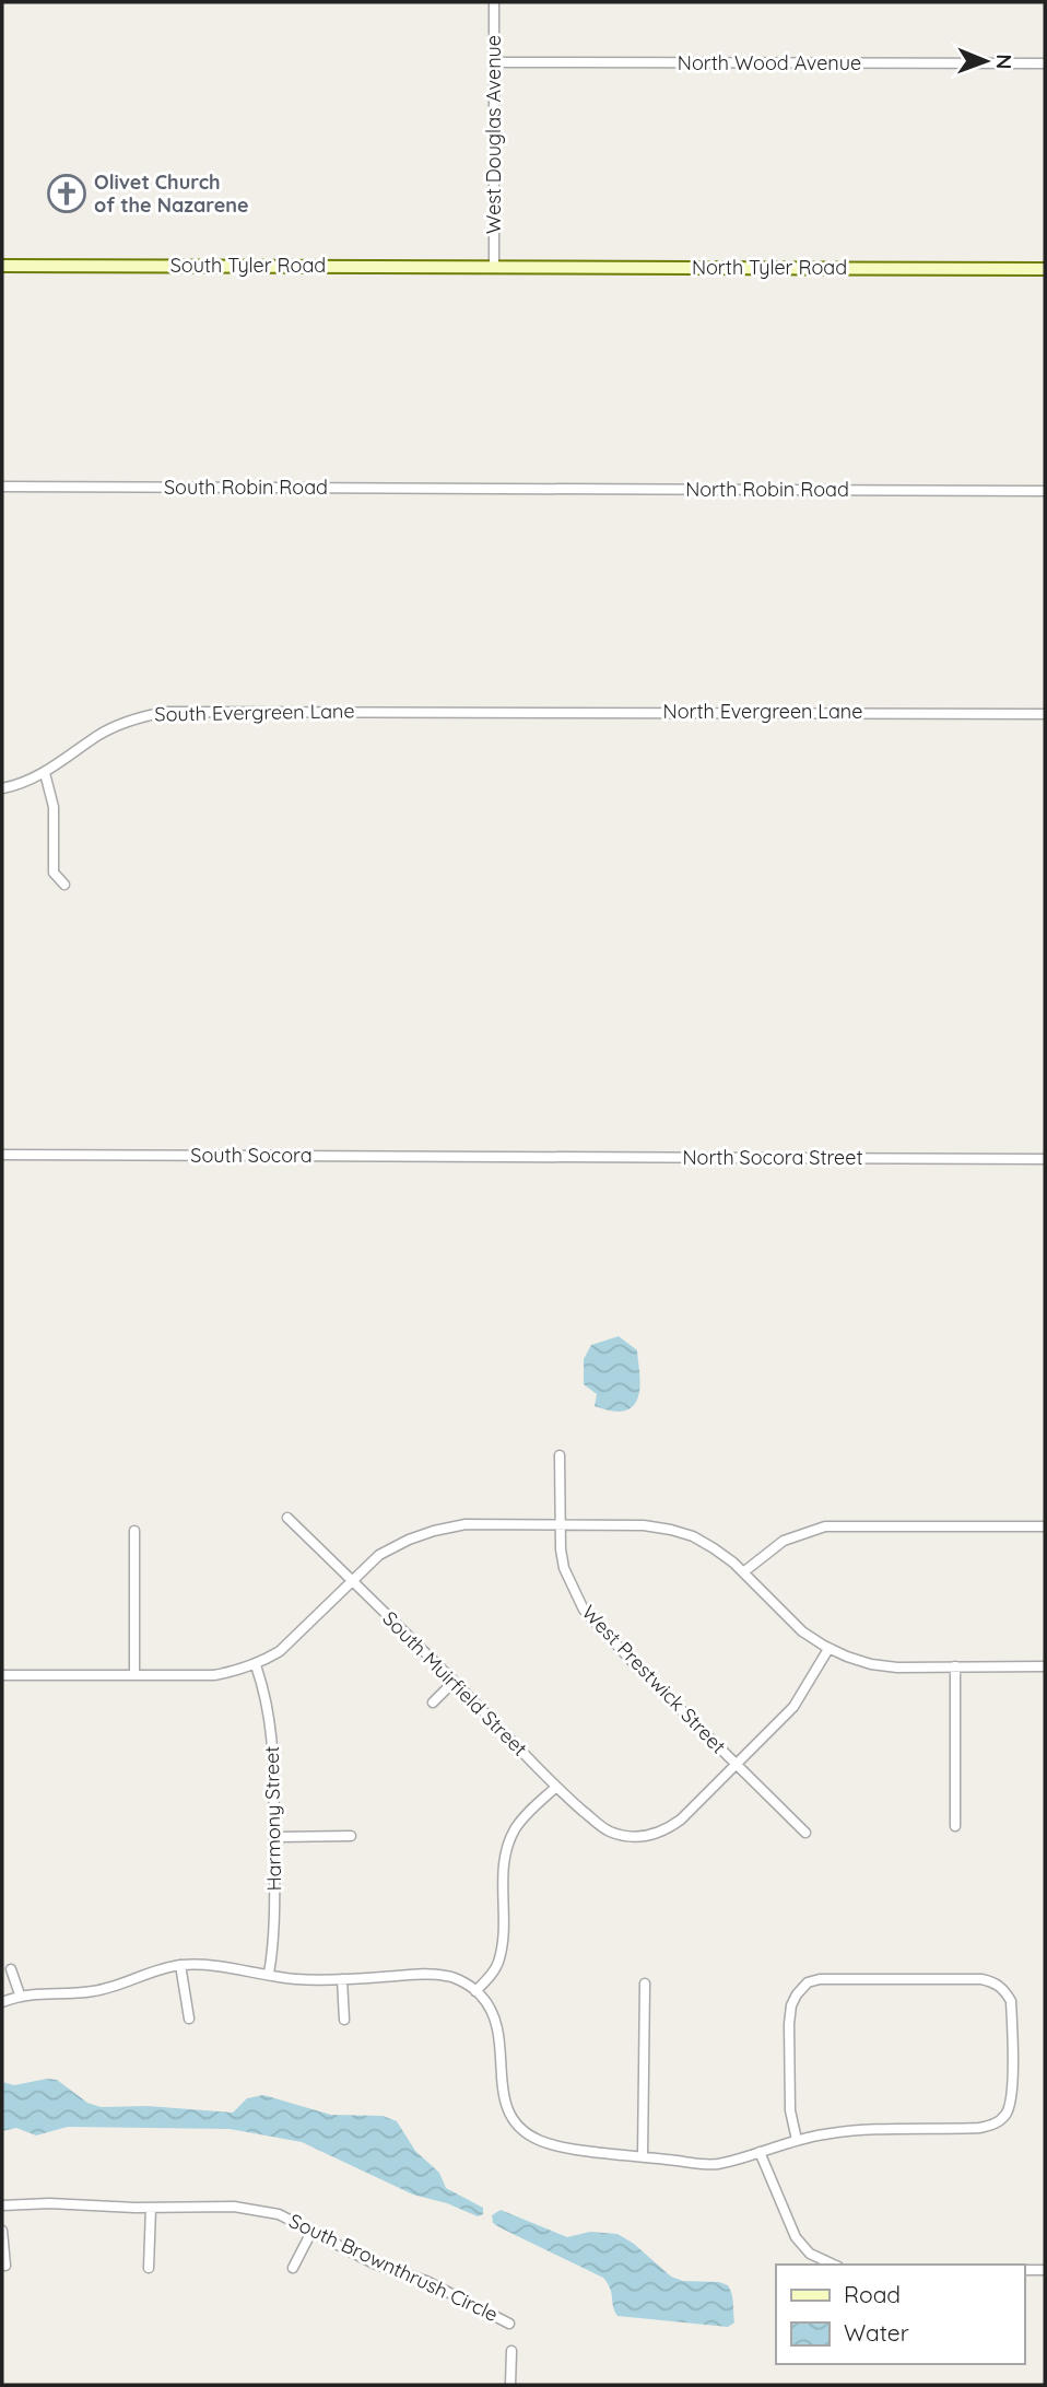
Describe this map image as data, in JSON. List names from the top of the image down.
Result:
{
  "streets": {
    "main road": ["South Tyler Road", "North Tyler Road"],
    "street": [
      "North Wood Avenue",
      "West Douglas Avenue",
      "South Robin Road",
      "North Robin Road",
      "North Evergreen Lane",
      "South Evergreen Lane",
      "South Socora",
      "North Socora Street",
      "West Prestwick Street",
      "South Muirfield Street",
      "Harmony Street",
      "South Brownthrush Circle"
    ]
  },
  "crossings": [
    ["North Wood Avenue", "West Douglas Avenue"],
    ["West Douglas Avenue", "South Tyler Road"],
    ["West Douglas Avenue", "North Tyler Road"],
    ["South Tyler Road", "North Tyler Road"],
    ["South Robin Road", "North Robin Road"],
    ["North Evergreen Lane", "South Evergreen Lane"],
    ["South Socora", "North Socora Street"],
    ["West Prestwick Street", "South Muirfield Street"]
  ],
  "places": {
    "church": ["Olivet Church of the Nazarene"]
  },
  "legend": ["Road", "Water"],
  "north": "right"
}
